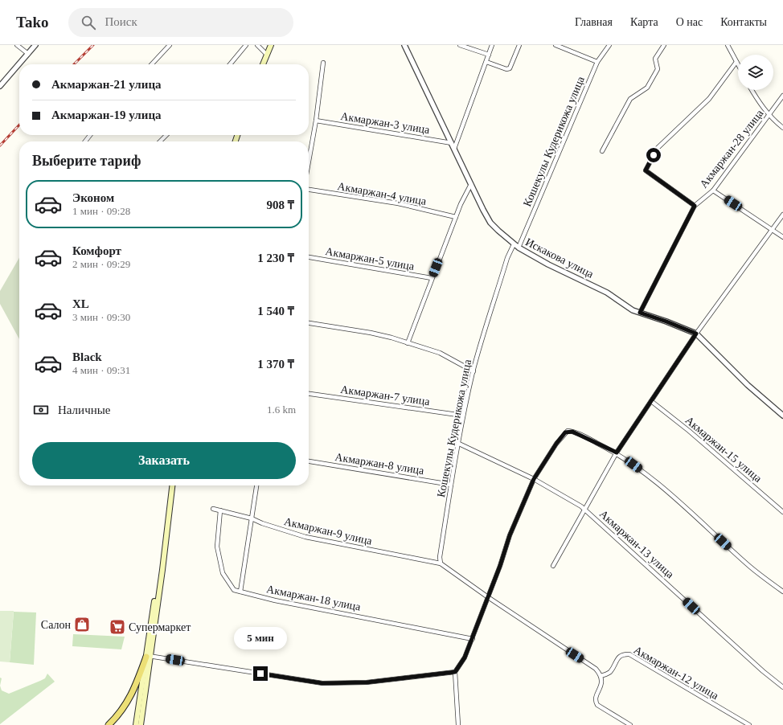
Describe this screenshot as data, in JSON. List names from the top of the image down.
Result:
{
  "streets": {
    "street": [
      "Акмаржан-3 улица",
      "Кошекулы Кудерикожа улица",
      "Акмаржан-28 улица",
      "Акмаржан-4 улица",
      "Искакова улица",
      "Акмаржан-5 улица",
      "Акмаржан-7 улица",
      "Акмаржан-15 улица",
      "Акмаржан-8 улица",
      "Акмаржан-9 улица",
      "Акмаржан-13 улица",
      "Акмаржан-18 улица",
      "Акмаржан-12 улица"
    ]
  },
  "crossings": [
    ["Акмаржан-3 улица", "Искакова улица"],
    ["Кошекулы Кудерикожа улица", "Искакова улица"],
    ["Кошекулы Кудерикожа улица", "Акмаржан-7 улица"],
    ["Кошекулы Кудерикожа улица", "Акмаржан-8 улица"],
    ["Кошекулы Кудерикожа улица", "Акмаржан-9 улица"],
    ["Кошекулы Кудерикожа улица", "Акмаржан-13 улица"],
    ["Акмаржан-28 улица", "Искакова улица"],
    ["Акмаржан-9 улица", "Акмаржан-18 улица"]
  ],
  "places": {
    "shop": ["Салон"],
    "supermarket": ["Супермаркет"]
  },
  "page": {
    "header": "Tako",
    "search": "Поиск",
    "nav": [
      "Главная",
      "Карта",
      "О нас",
      "Контакты"
    ],
    "banner": ["Акмаржан-21 улица", "Акмаржан-19 улица"],
    "heading": "Выберите тариф",
    "list": [
      {
        "name": "Эконом",
        "note": "1 мин · 09:28",
        "value": "908 ₸"
      },
      {
        "name": "Комфорт",
        "note": "2 мин · 09:29",
        "value": "1 230 ₸"
      },
      {
        "name": "XL",
        "note": "3 мин · 09:30",
        "value": "1 540 ₸"
      },
      {
        "name": "Black",
        "note": "4 мин · 09:31",
        "value": "1 370 ₸"
      }
    ],
    "pay": ["Наличные", "1.6 km"],
    "buttons": "Заказать",
    "bubble": "5 мин"
  }
}
